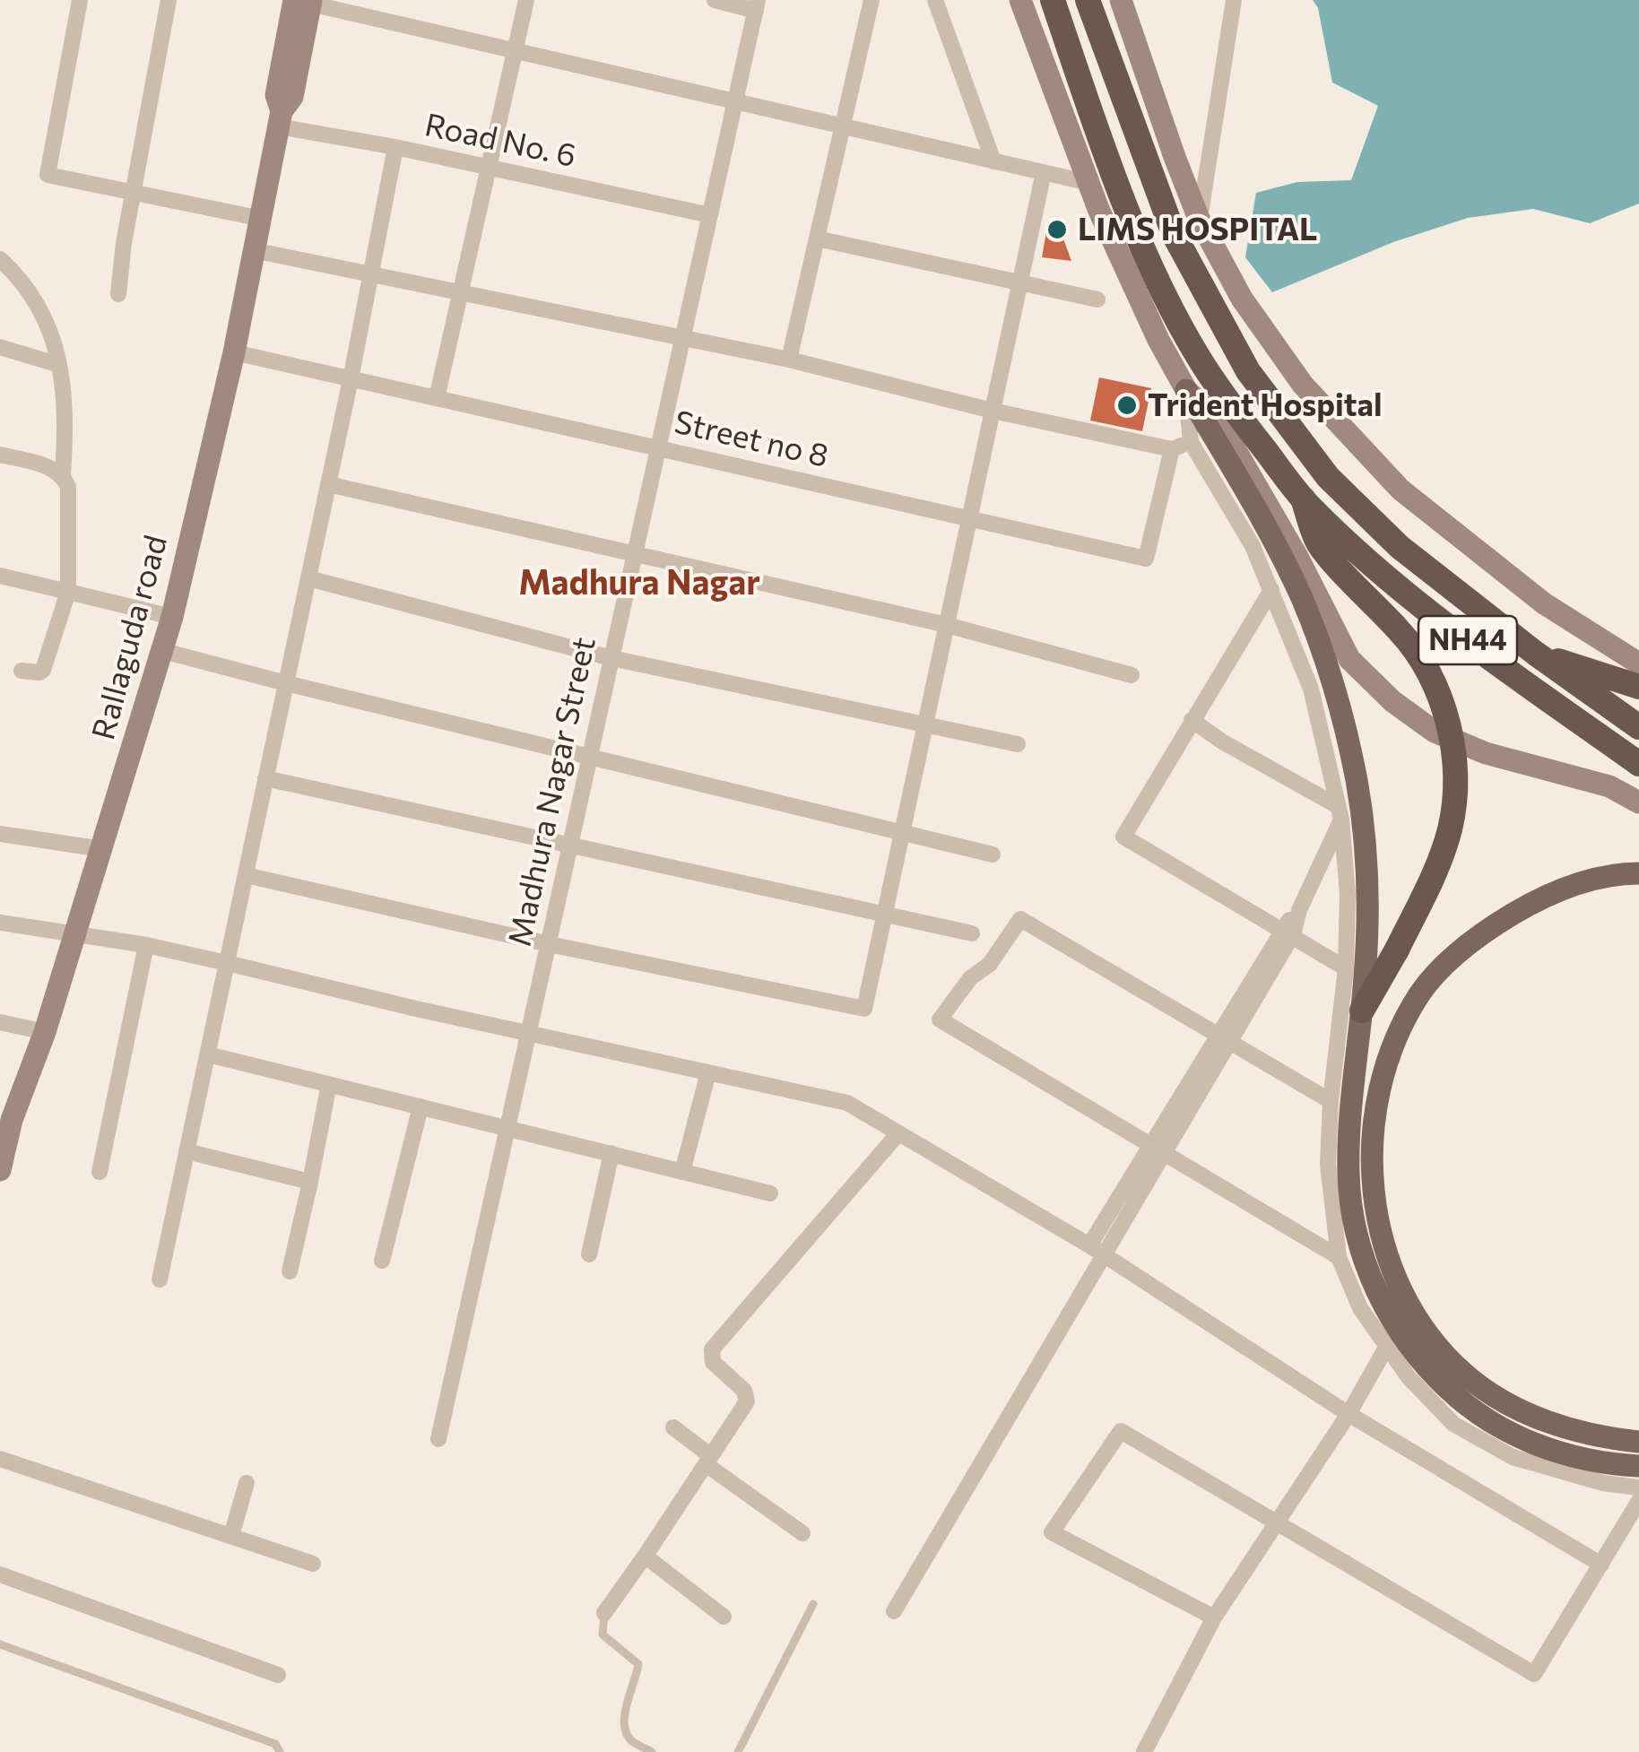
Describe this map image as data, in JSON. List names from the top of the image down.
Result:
{
  "streets": {
    "highway": ["NH44"],
    "main road": ["Rallaguda road"],
    "street": ["Road No. 6", "Street no 8", "Madhura Nagar Street"]
  },
  "crossings": [
    ["Road No. 6", "Rallaguda road"],
    ["Road No. 6", "Madhura Nagar Street"],
    ["Street no 8", "Rallaguda road"],
    ["Street no 8", "Madhura Nagar Street"]
  ],
  "districts": ["Madhura Nagar"],
  "places": ["LIMS HOSPITAL", "Trident Hospital"]
}
